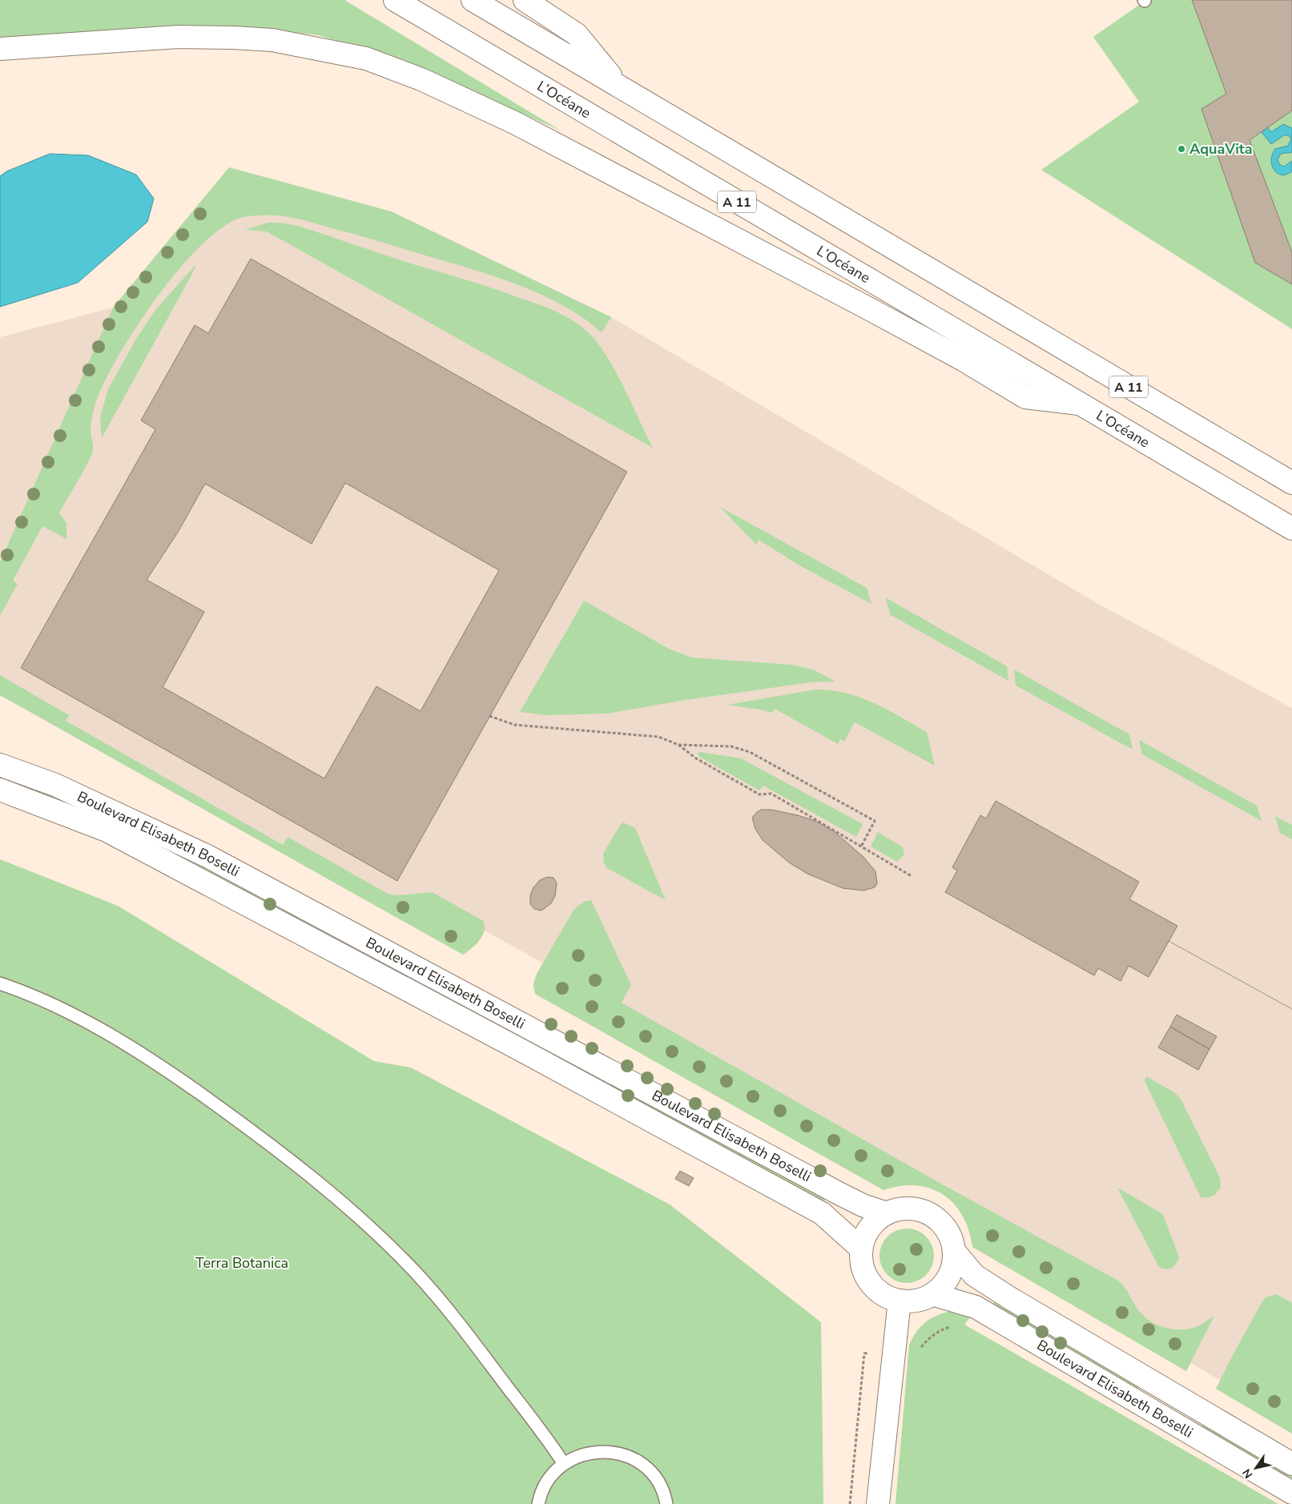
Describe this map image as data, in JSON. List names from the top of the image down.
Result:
{
  "streets": {
    "main road": ["L’Océane", "A 11", "Boulevard Elisabeth Boselli"]
  },
  "parks": ["Terra Botanica"],
  "places": ["AquaVita"],
  "north": "bottom left"
}
